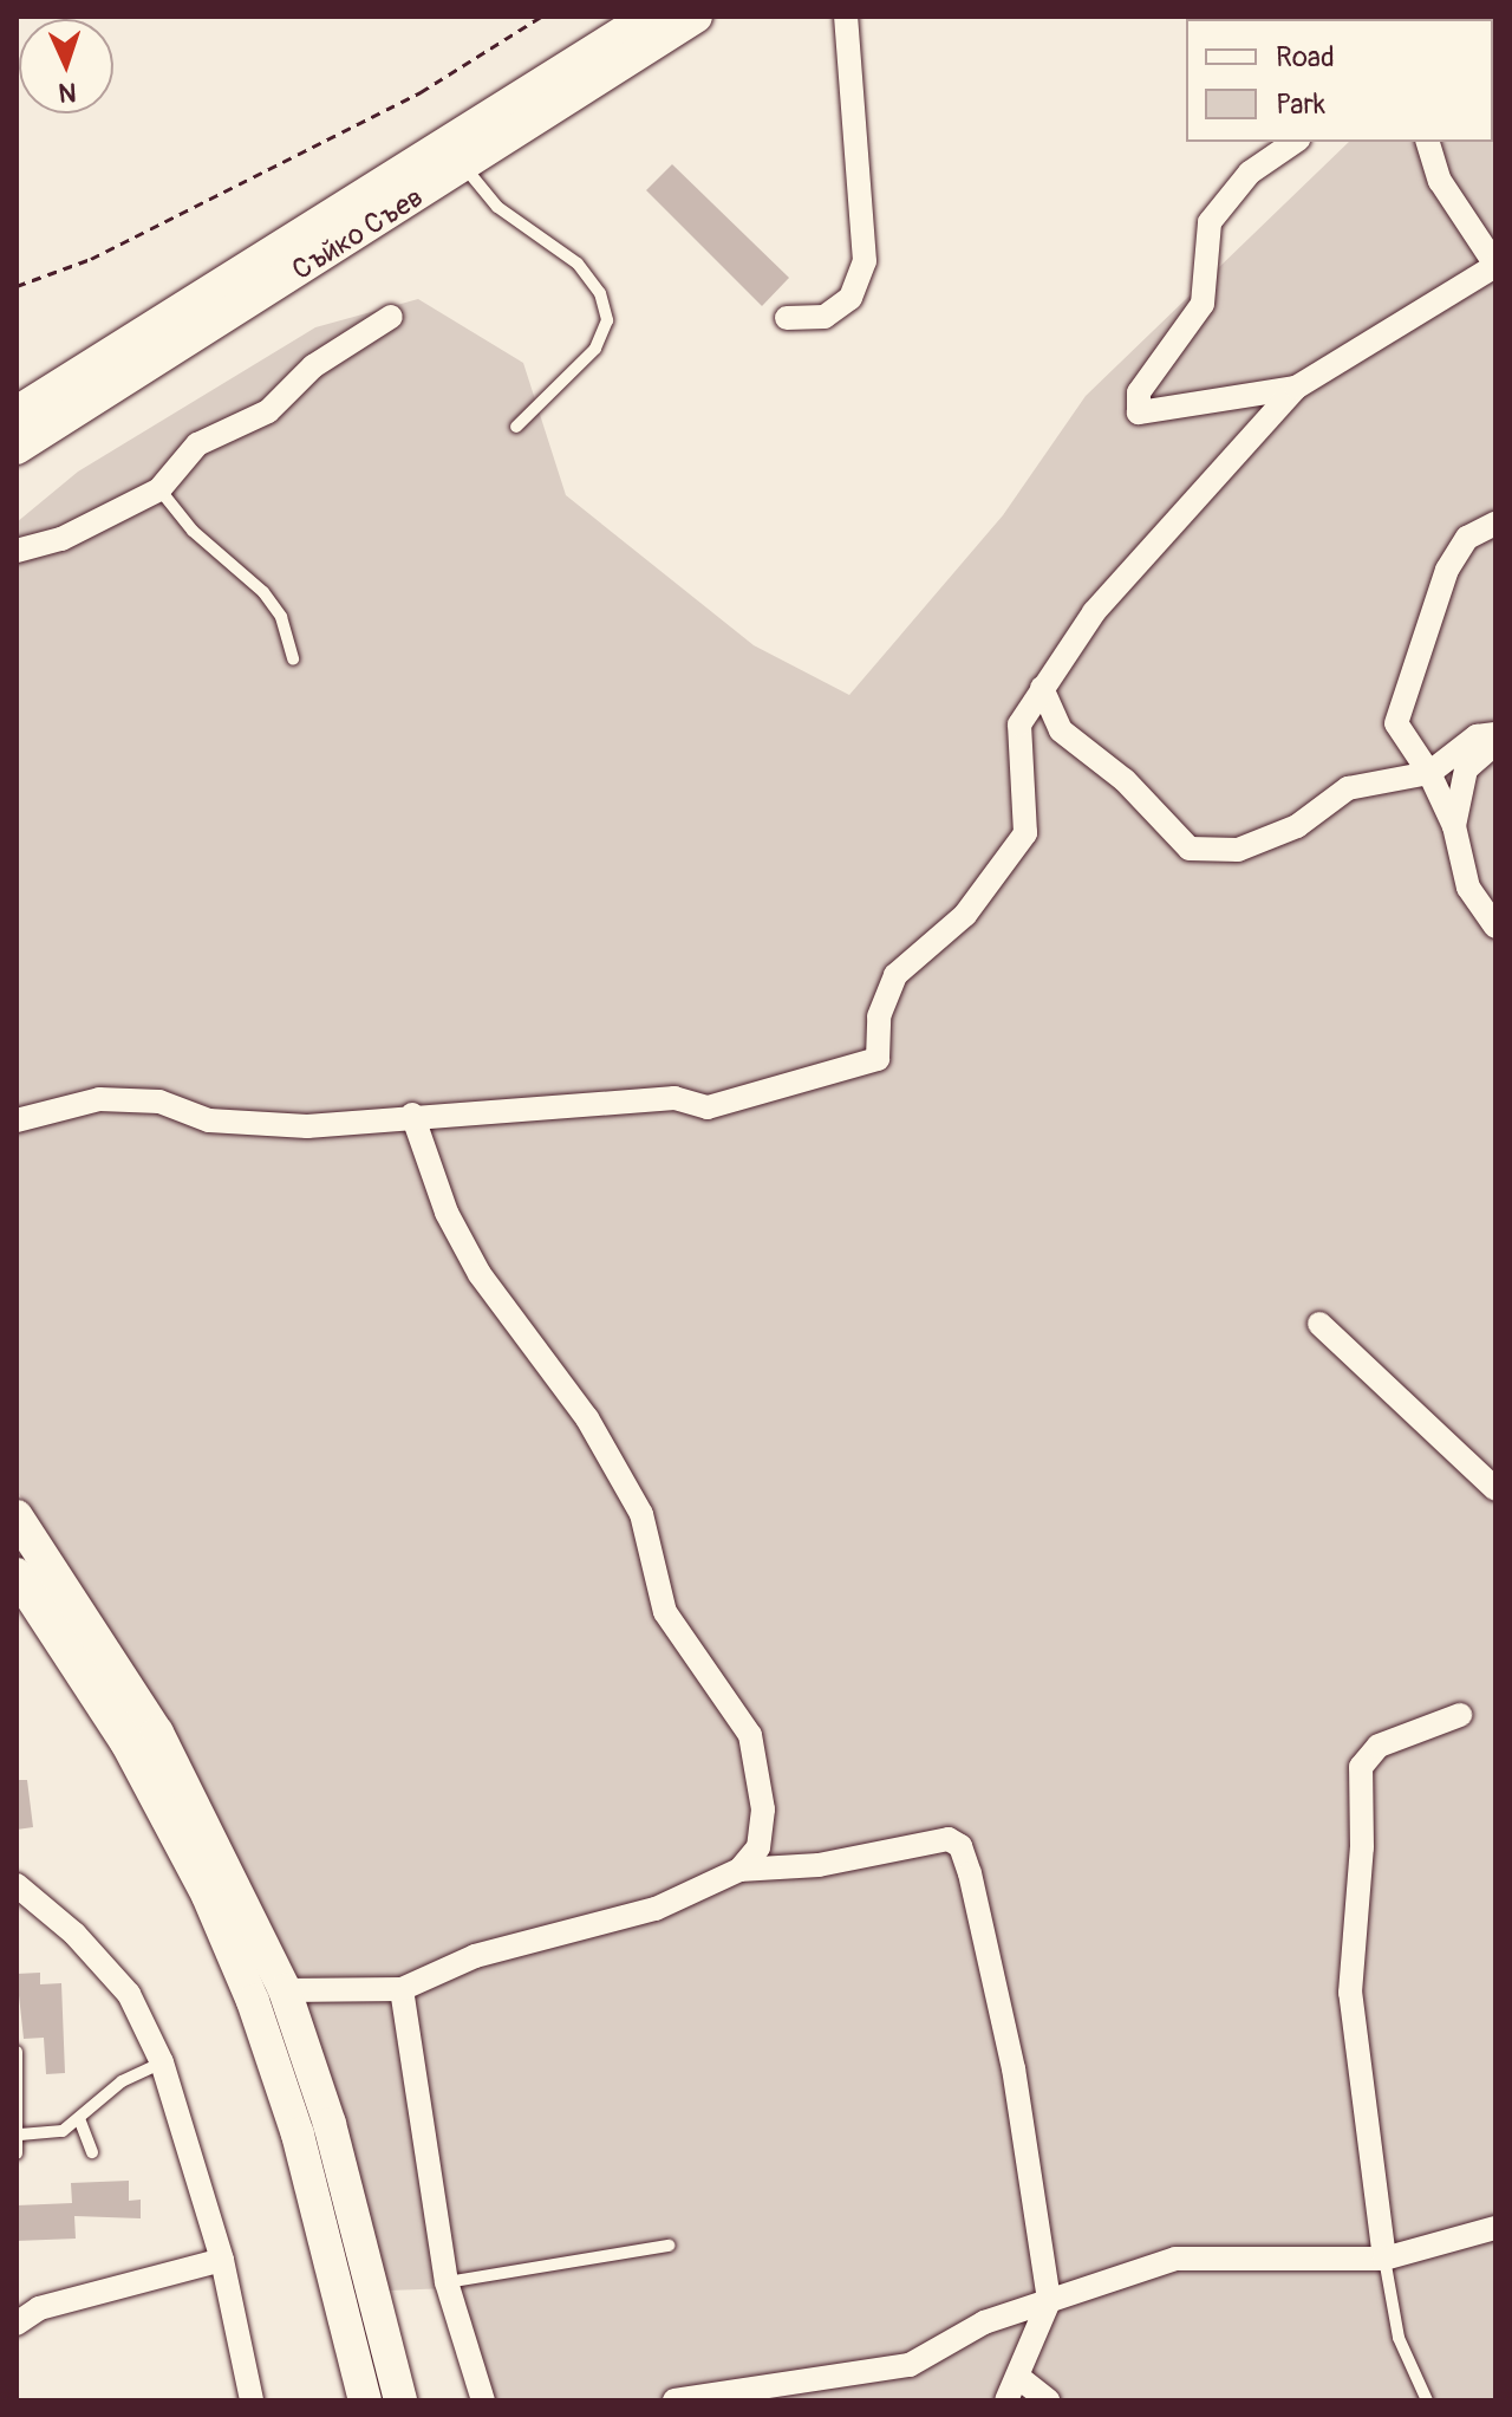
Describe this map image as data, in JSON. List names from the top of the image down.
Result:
{
  "streets": {
    "main road": ["Съйко Съев"]
  },
  "legend": ["Road", "Park"],
  "north": "bottom"
}
